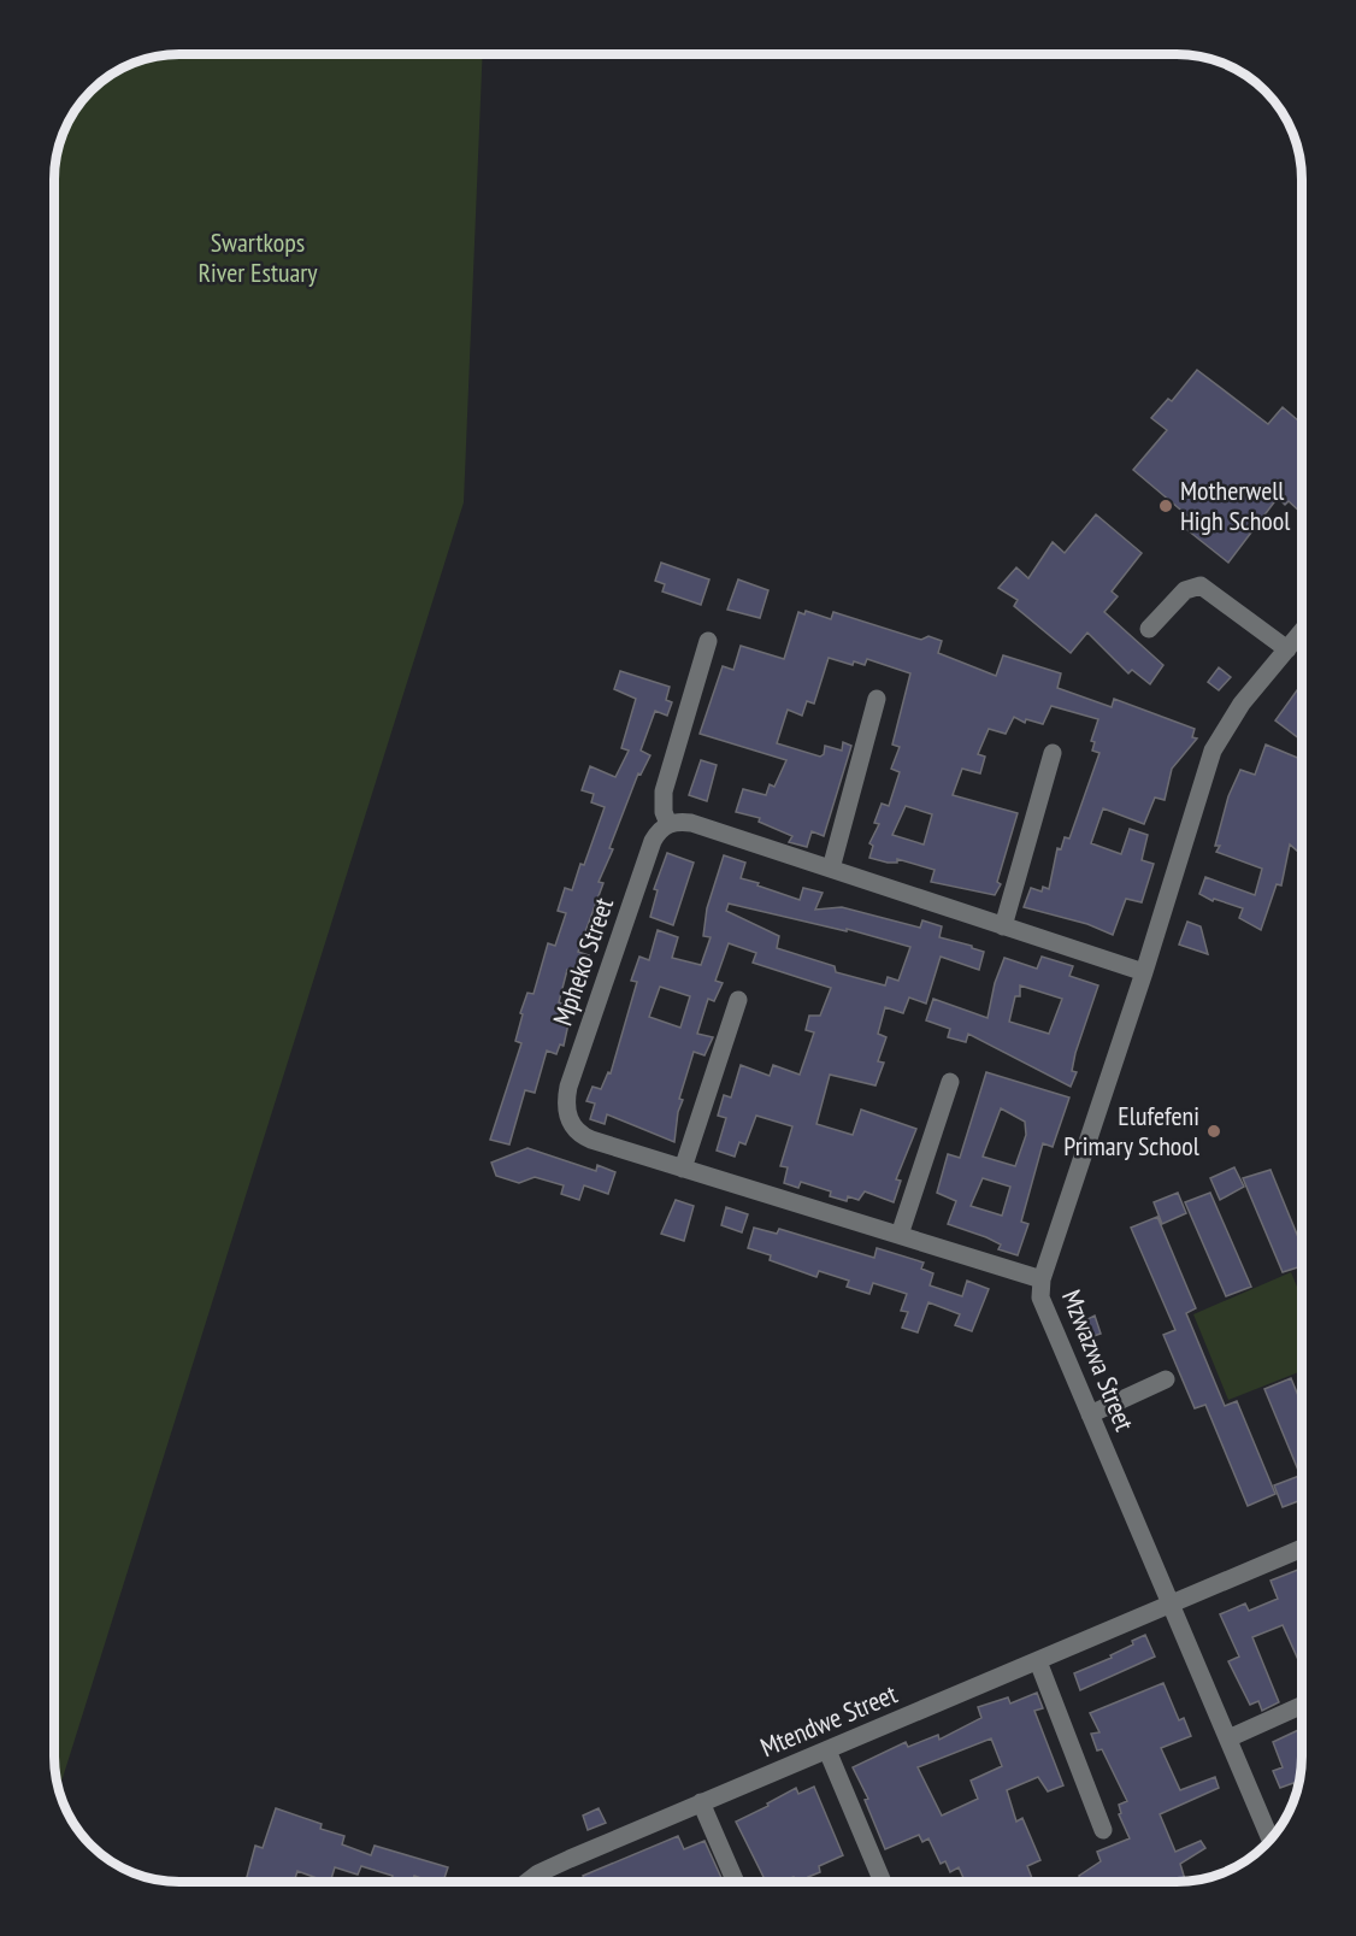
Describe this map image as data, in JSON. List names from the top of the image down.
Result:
{
  "streets": {
    "street": ["Mpheko Street", "Mzwazwa Street", "Mtendwe Street"]
  },
  "crossings": [
    ["Mpheko Street", "Mzwazwa Street"],
    ["Mzwazwa Street", "Mtendwe Street"]
  ],
  "parks": ["Swartkops River Estuary"],
  "places": ["Motherwell High School", "Elufefeni Primary School"]
}
